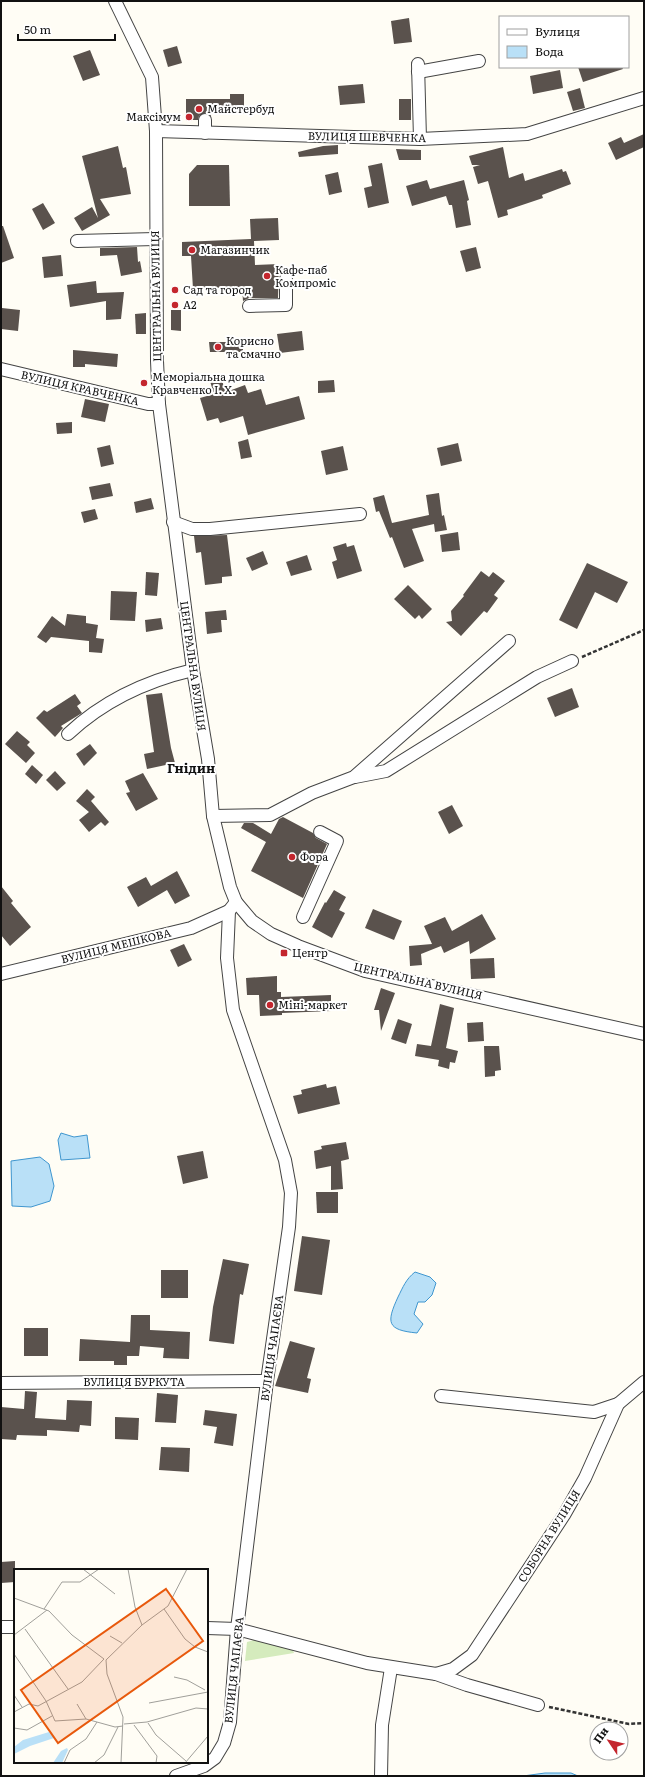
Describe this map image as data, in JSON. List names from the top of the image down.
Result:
{
  "streets": {
    "street": [
      "ВУЛИЦЯ ШЕВЧЕНКА",
      "ЦЕНТРАЛЬНА ВУЛИЦЯ",
      "ВУЛИЦЯ КРАВЧЕНКА",
      "ВУЛИЦЯ МЕШКОВА",
      "ВУЛИЦЯ ЧАПАЄВА",
      "ВУЛИЦЯ БУРКУТА",
      "СОБОРНА ВУЛИЦЯ"
    ]
  },
  "crossings": [
    ["ВУЛИЦЯ ШЕВЧЕНКА", "ЦЕНТРАЛЬНА ВУЛИЦЯ"],
    ["ЦЕНТРАЛЬНА ВУЛИЦЯ", "ВУЛИЦЯ КРАВЧЕНКА"],
    ["ЦЕНТРАЛЬНА ВУЛИЦЯ", "ВУЛИЦЯ МЕШКОВА"],
    ["ЦЕНТРАЛЬНА ВУЛИЦЯ", "ВУЛИЦЯ ЧАПАЄВА"],
    ["ВУЛИЦЯ МЕШКОВА", "ВУЛИЦЯ ЧАПАЄВА"],
    ["ВУЛИЦЯ ЧАПАЄВА", "ВУЛИЦЯ БУРКУТА"],
    ["ВУЛИЦЯ ЧАПАЄВА", "СОБОРНА ВУЛИЦЯ"]
  ],
  "districts": ["Гнідин"],
  "places": {
    "other": [
      "Майстербуд",
      "Максімум",
      "Магазинчик",
      "Кафе-паб Компроміс",
      "Сад та город",
      "А2",
      "Корисно та смачно",
      "Меморіальна дошка Кравченко І. Х.",
      "Фора",
      "Міні-маркет"
    ],
    "transit": ["Центр"]
  },
  "legend": ["Вулиця", "Вода"],
  "scale_bar": "50 m",
  "north": "top left"
}
